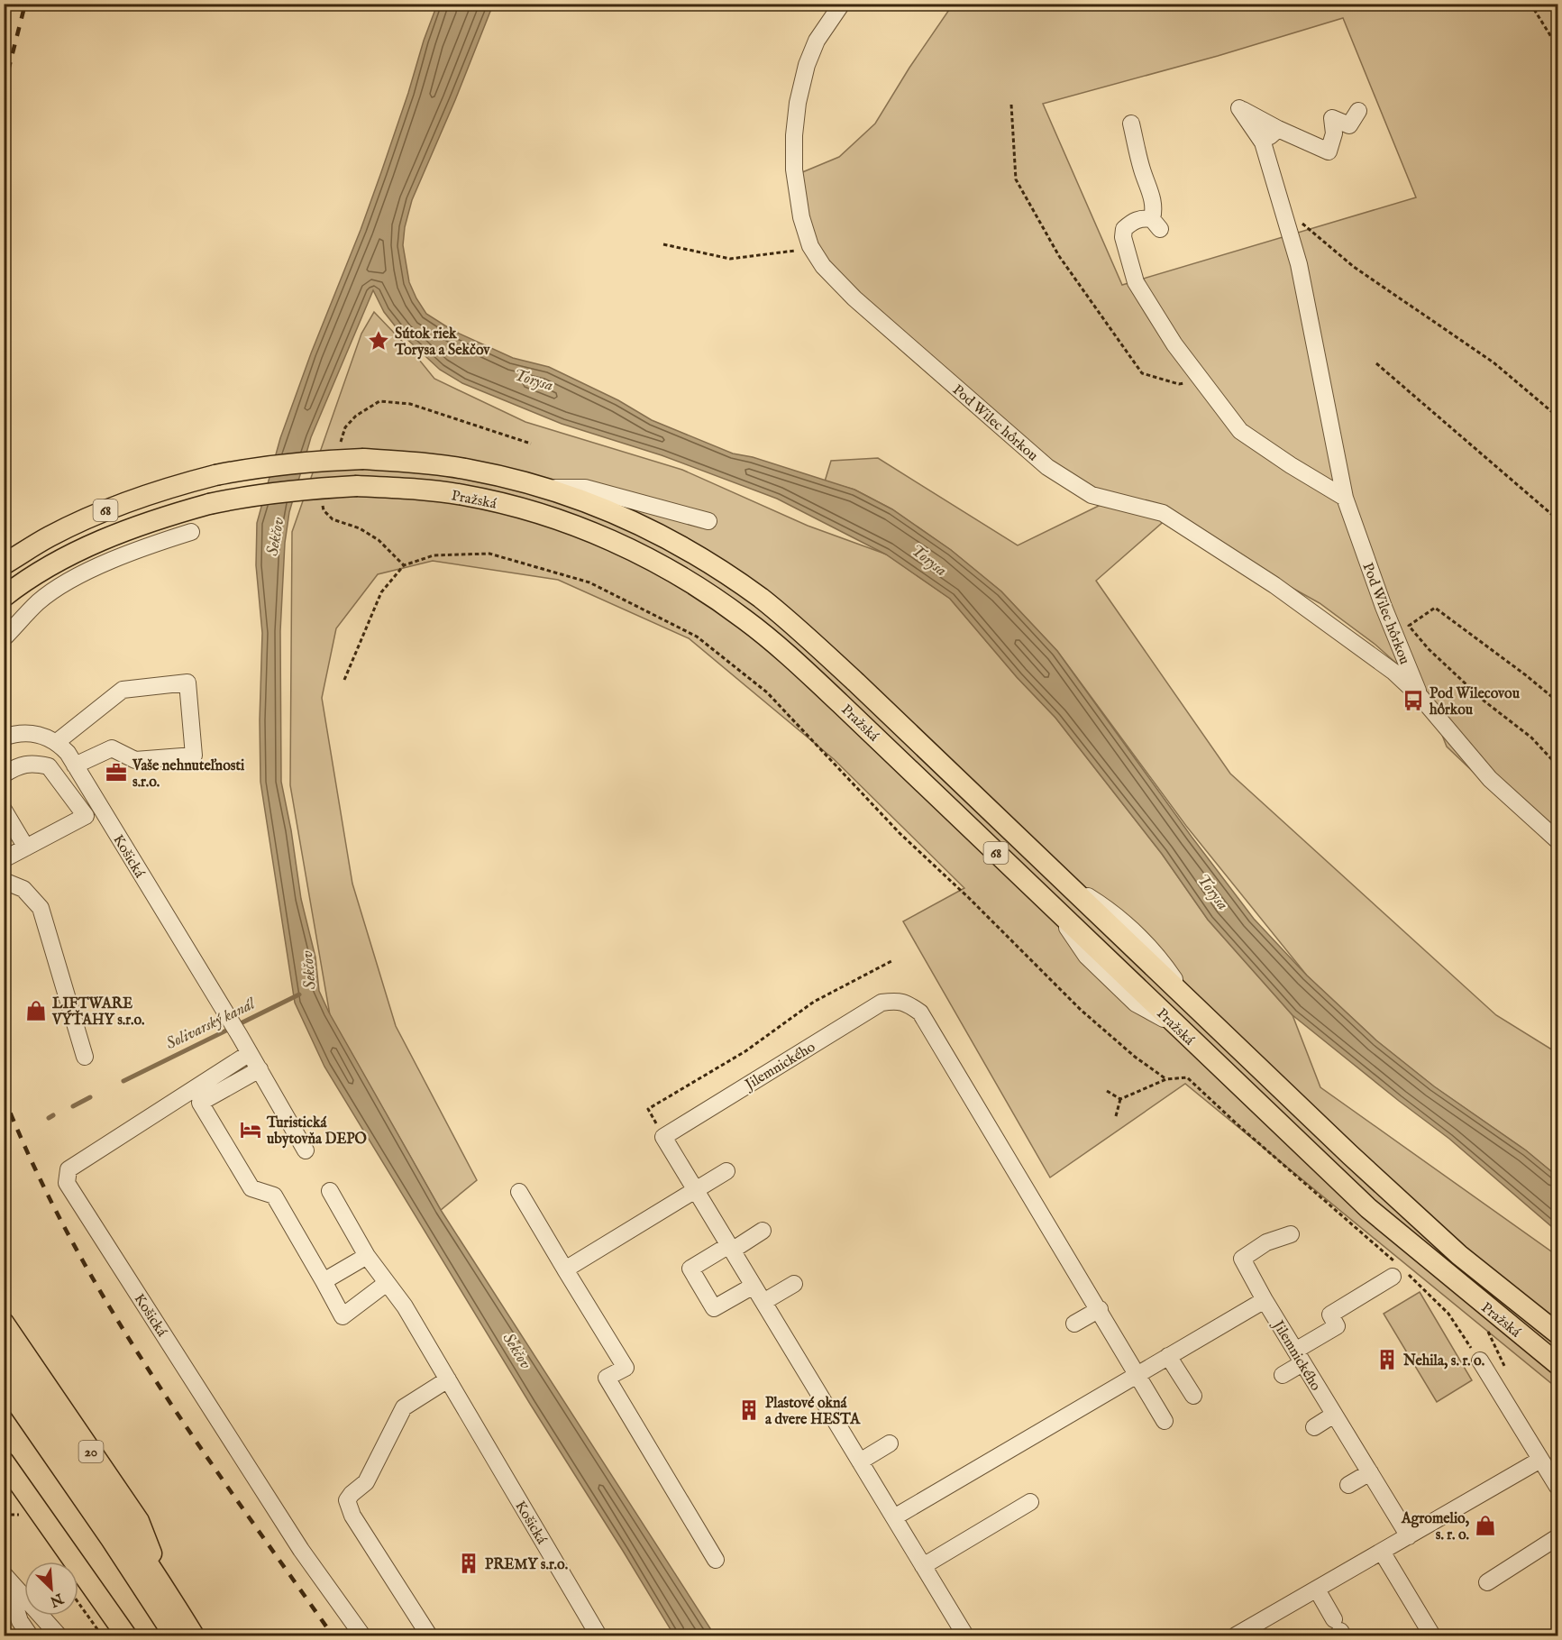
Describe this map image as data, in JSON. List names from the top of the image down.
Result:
{
  "streets": {
    "main road": ["Pražská", "68", "20"],
    "street": ["Pod Wilec hôrkou", "Košická", "Jilemnického"]
  },
  "water": ["Torysa", "Sekčov", "Solivarský kanál"],
  "places": {
    "place": ["Sútok riek Torysa a Sekčov"],
    "bus stop": ["Pod Wilecovou hôrkou"],
    "office": ["Vaše nehnuteľnosti s.r.o."],
    "shop": ["LIFTWARE VÝŤAHY s.r.o.", "Agromelio, s. r. o."],
    "hotel": ["Turistická ubytovňa DEPO"],
    "building": ["Nehila, s. r. o.", "Plastové okná a dvere HESTA", "PREMY s.r.o."]
  },
  "north": "bottom right"
}
